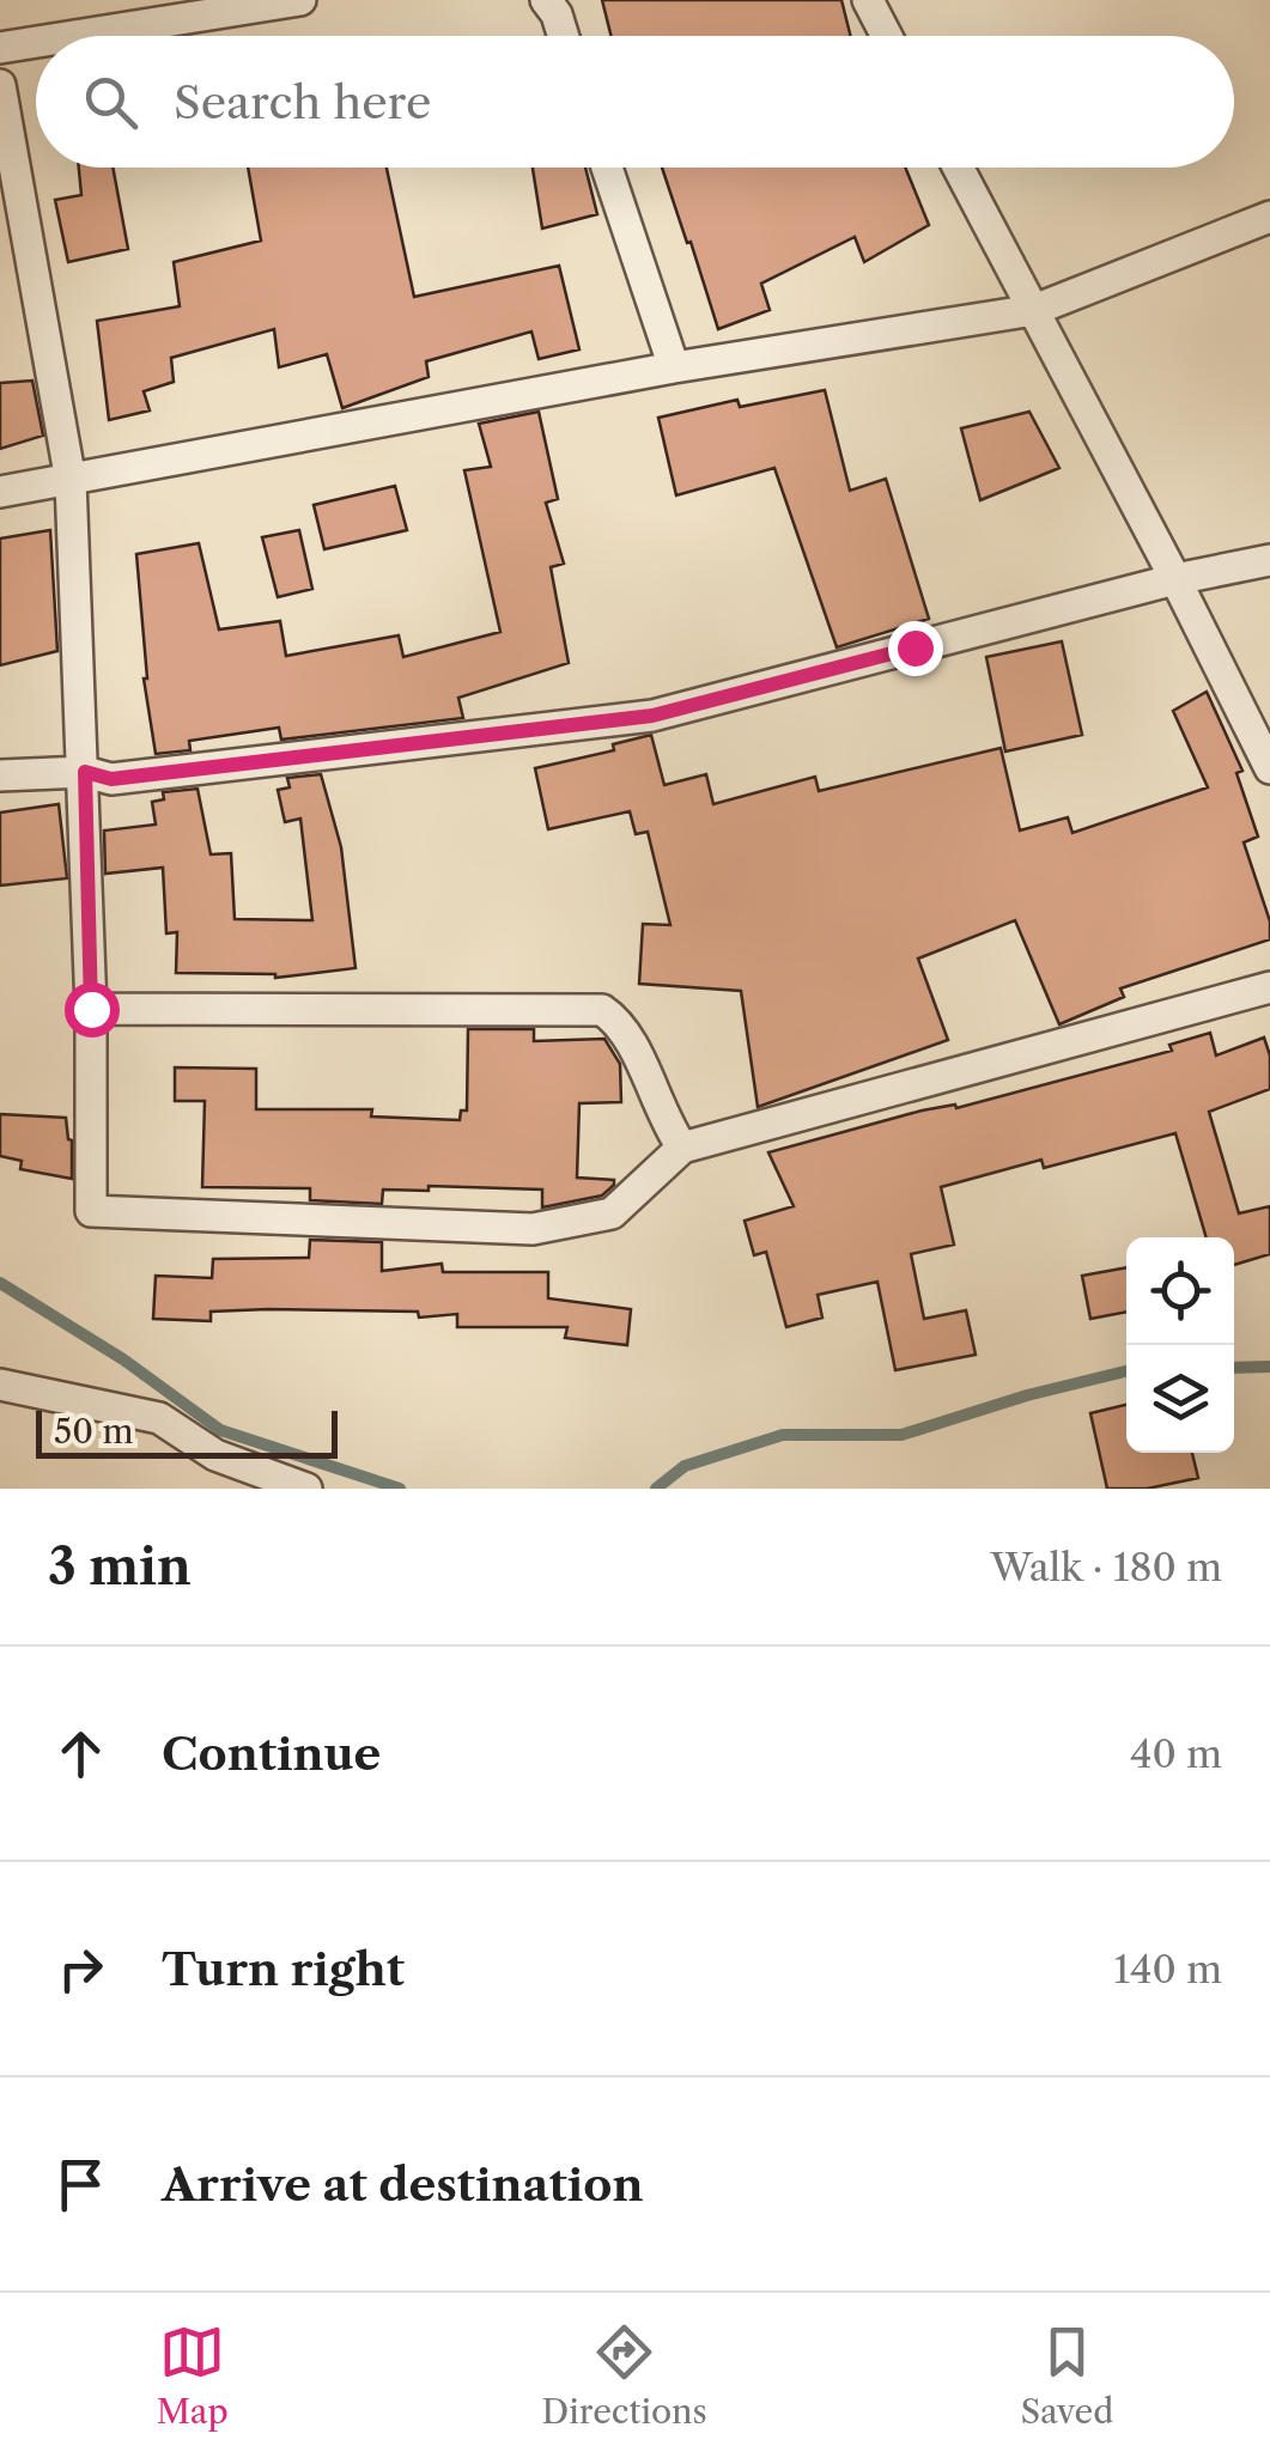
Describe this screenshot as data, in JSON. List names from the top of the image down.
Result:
{
  "scale_bar": "50 m",
  "page": {
    "search": "Search here",
    "scale": "50 m",
    "heading": ["3 min", "Walk · 180 m"],
    "list": [
      ["Continue", "40 m"],
      ["Turn right", "140 m"],
      "Arrive at destination"
    ],
    "nav": ["Map", "Directions", "Saved"]
  }
}
